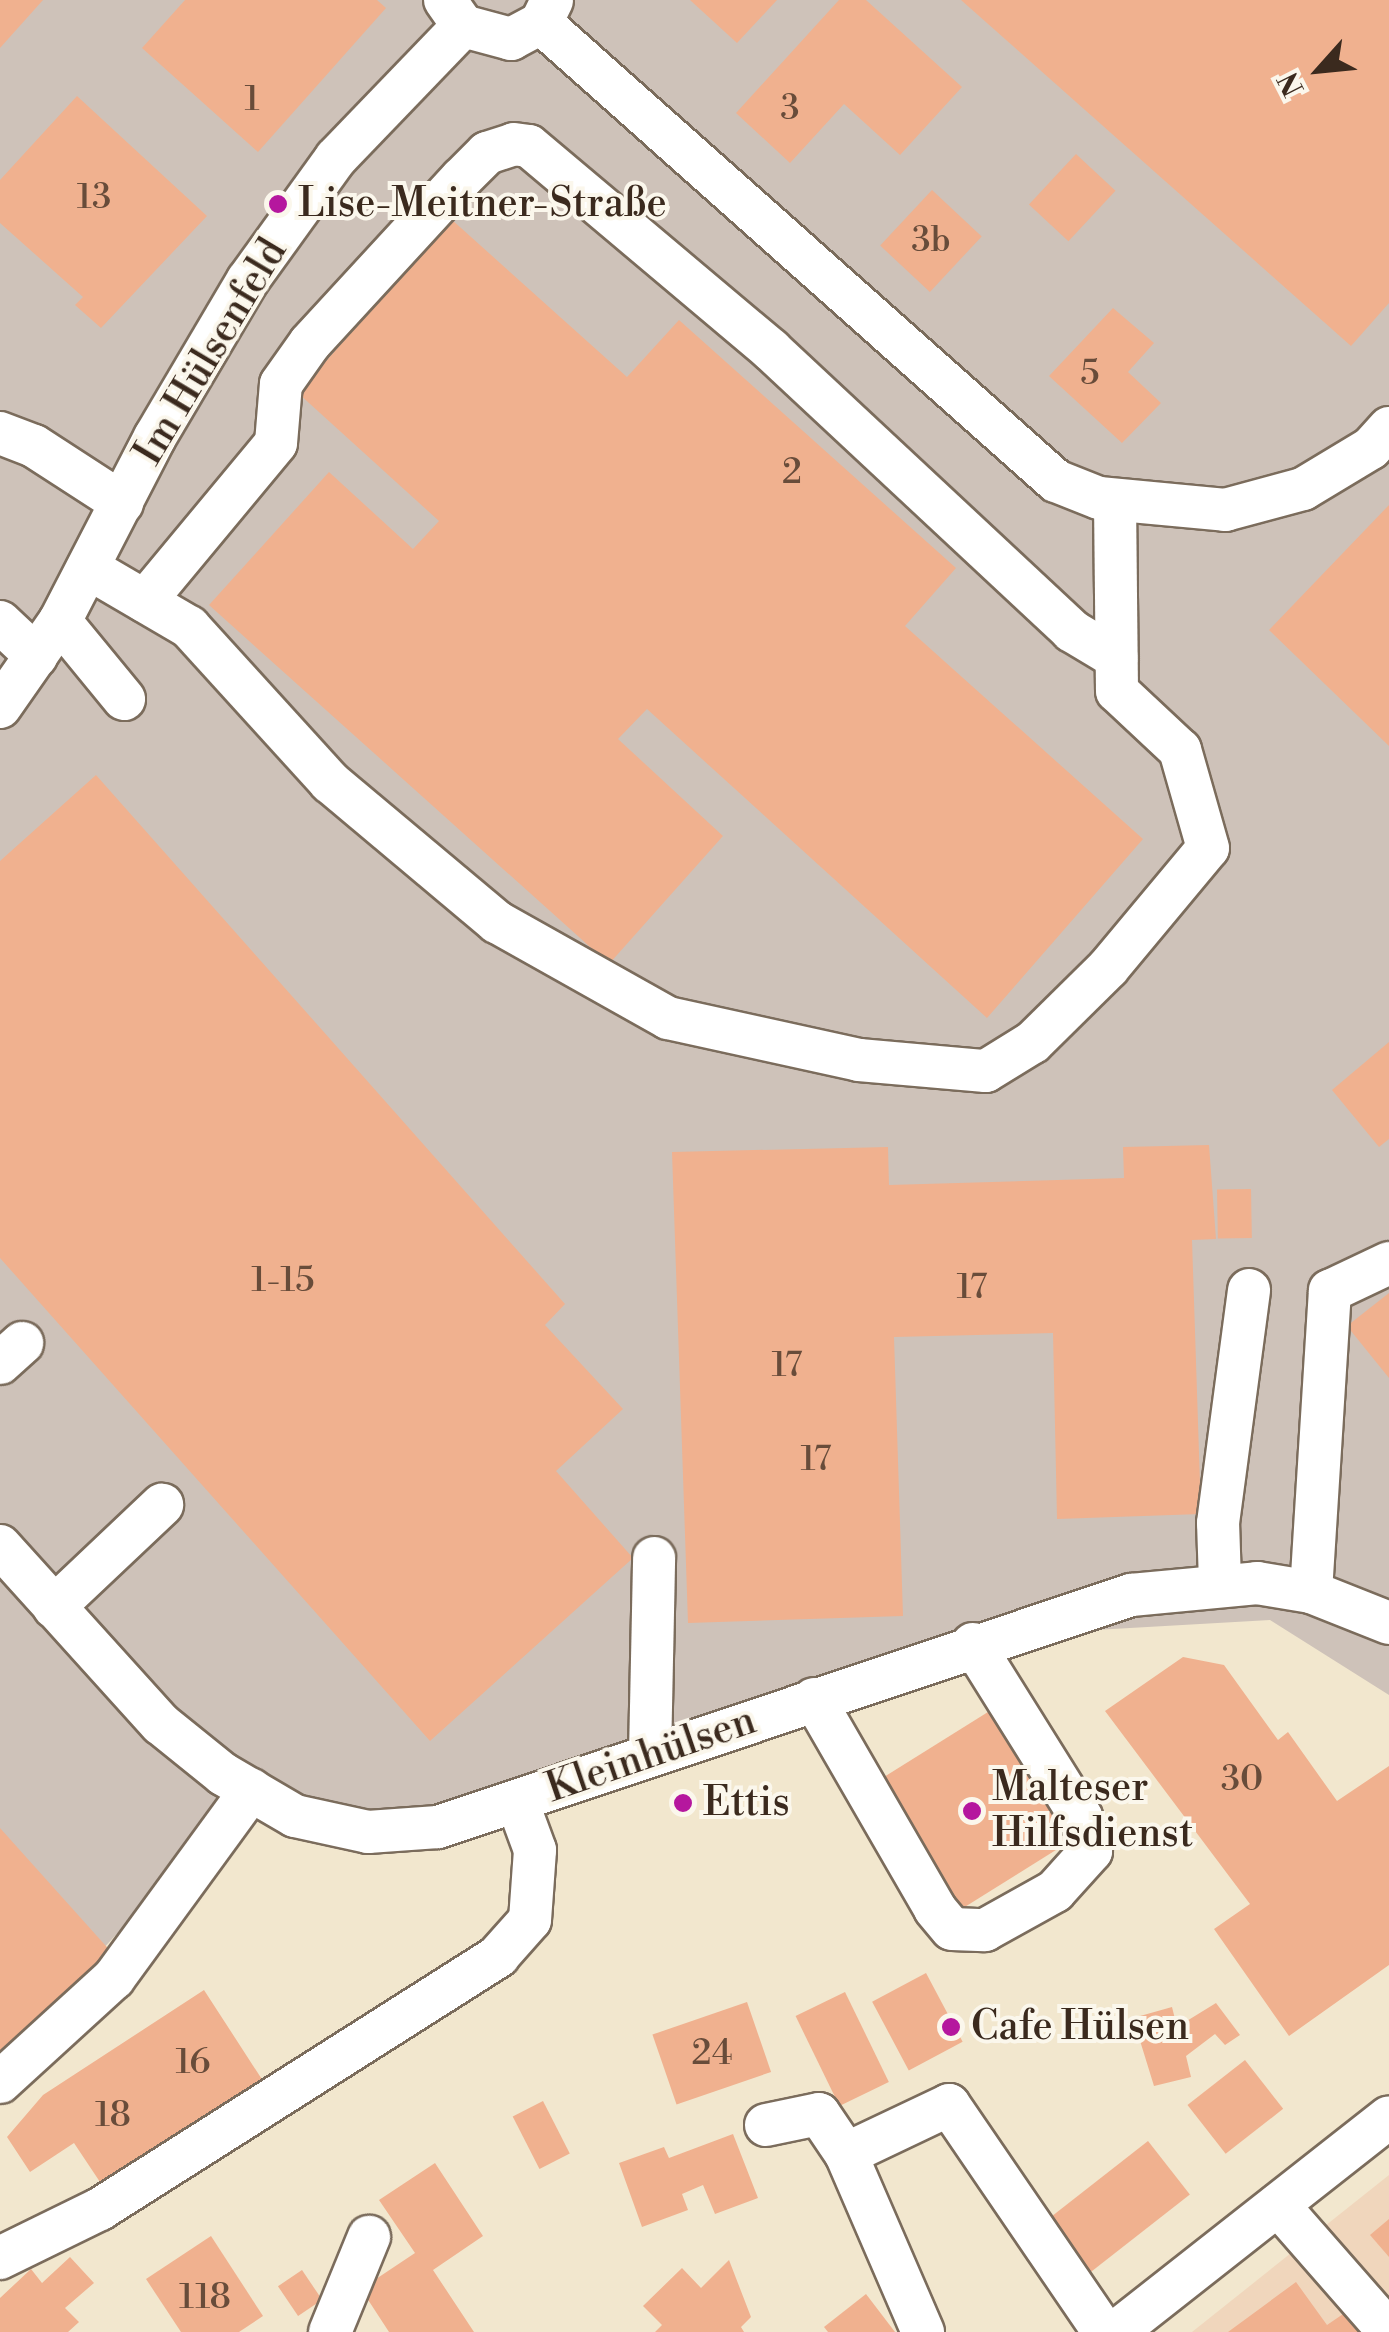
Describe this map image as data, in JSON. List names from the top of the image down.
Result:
{
  "streets": {
    "street": ["Im Hülsenfeld", "Kleinhülsen"]
  },
  "places": [
    "Lise-Meitner-Straße",
    "Ettis",
    "Malteser Hilfsdienst",
    "Cafe Hülsen"
  ],
  "house_numbers": [
    "1",
    "3",
    "13",
    "3b",
    "5",
    "2",
    "1-15",
    "17",
    "17",
    "17",
    "30",
    "24",
    "16",
    "18",
    "118"
  ],
  "north": "bottom left"
}
